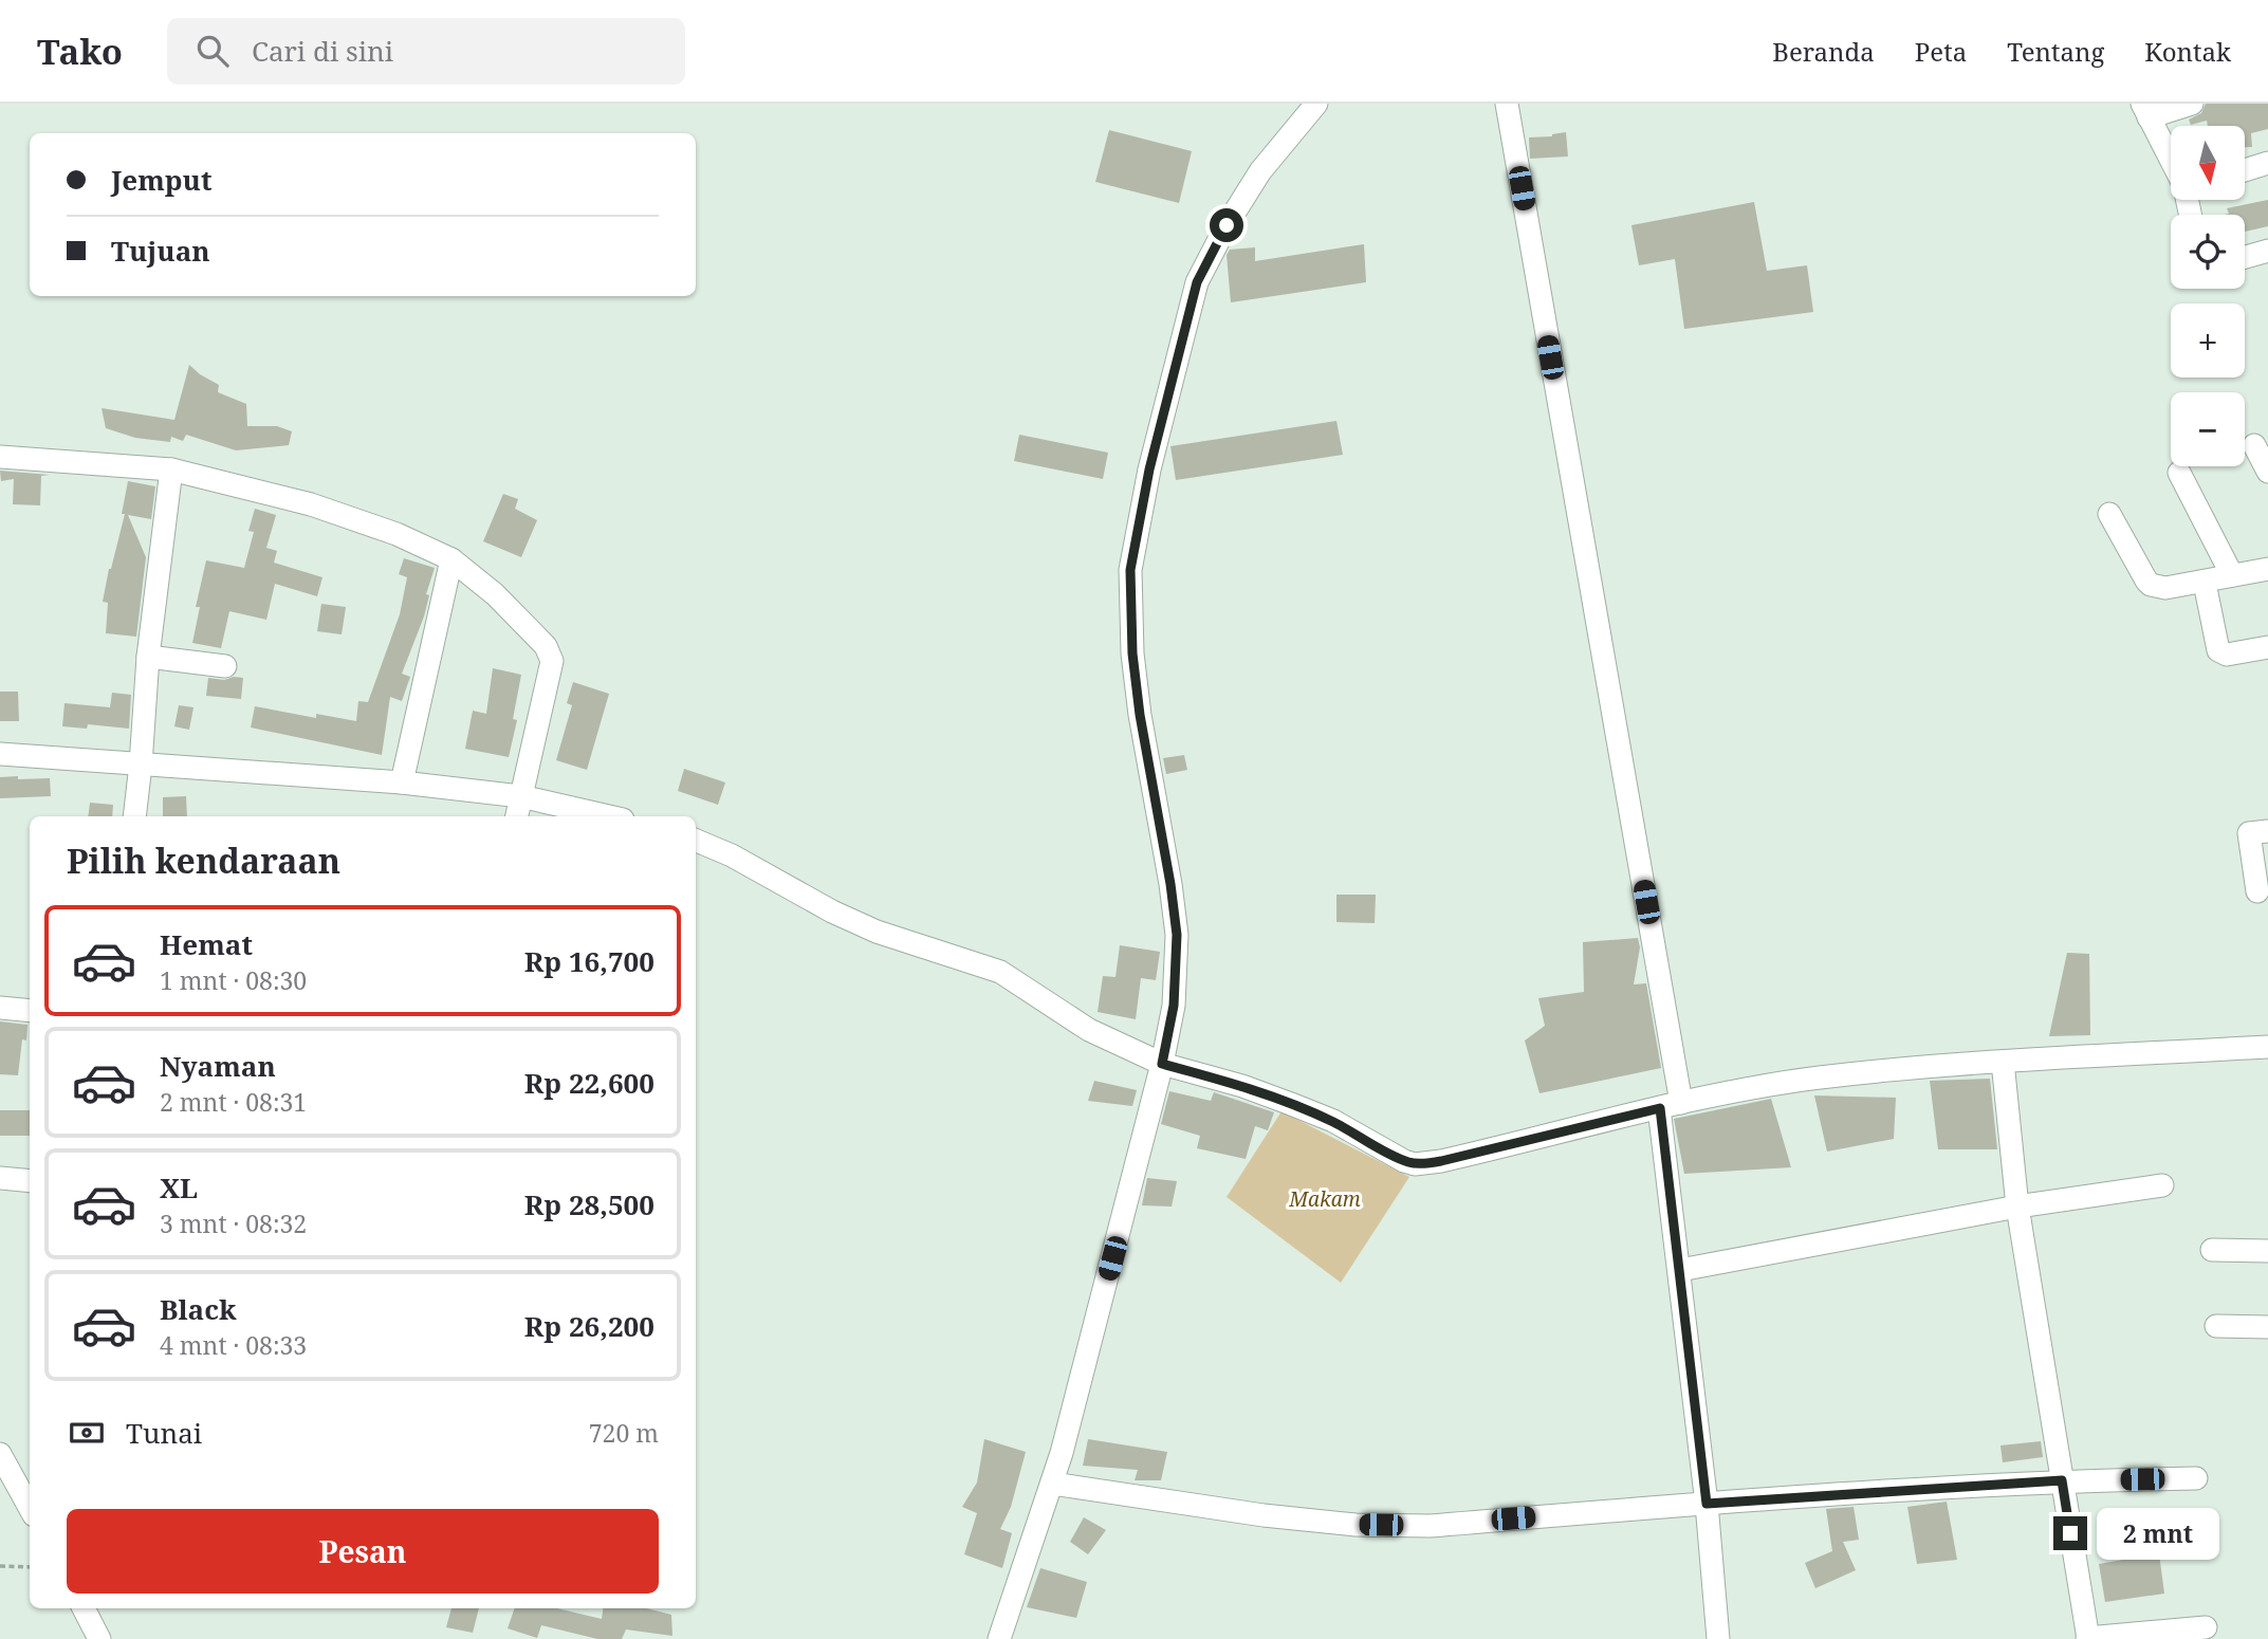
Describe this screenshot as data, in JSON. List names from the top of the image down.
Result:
{
  "parks": ["Makam"],
  "north": "bottom",
  "page": {
    "header": "Tako",
    "search": "Cari di sini",
    "nav": [
      "Beranda",
      "Peta",
      "Tentang",
      "Kontak"
    ],
    "map_buttons": ["+", "−"],
    "banner": ["Jemput", "Tujuan"],
    "heading": "Pilih kendaraan",
    "list": [
      {
        "name": "Hemat",
        "note": "1 mnt · 08:30",
        "value": "Rp 16,700"
      },
      {
        "name": "Nyaman",
        "note": "2 mnt · 08:31",
        "value": "Rp 22,600"
      },
      {
        "name": "XL",
        "note": "3 mnt · 08:32",
        "value": "Rp 28,500"
      },
      {
        "name": "Black",
        "note": "4 mnt · 08:33",
        "value": "Rp 26,200"
      }
    ],
    "pay": ["Tunai", "720 m"],
    "buttons": "Pesan",
    "bubble": "2 mnt"
  }
}
